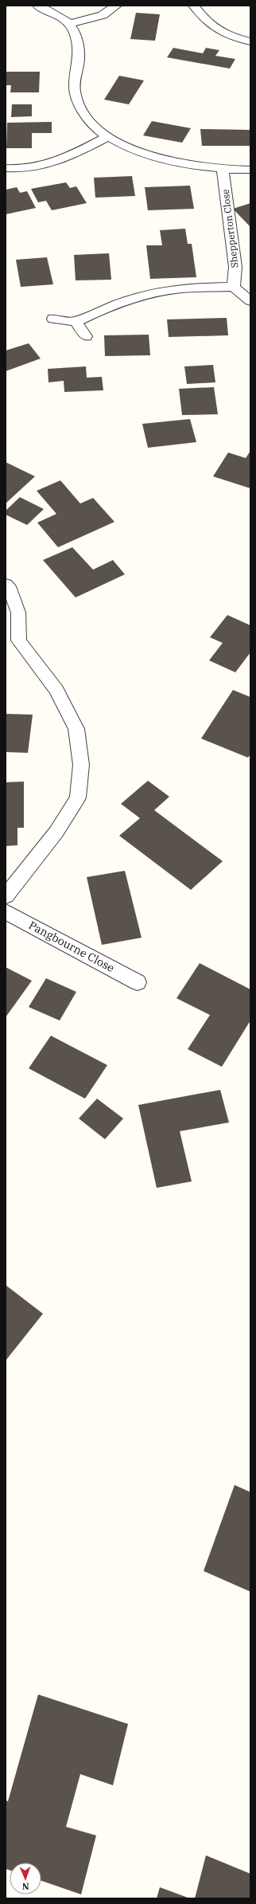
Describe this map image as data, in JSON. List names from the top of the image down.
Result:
{
  "streets": {
    "street": ["Shepperton Close", "Pangbourne Close"]
  },
  "north": "bottom"
}
